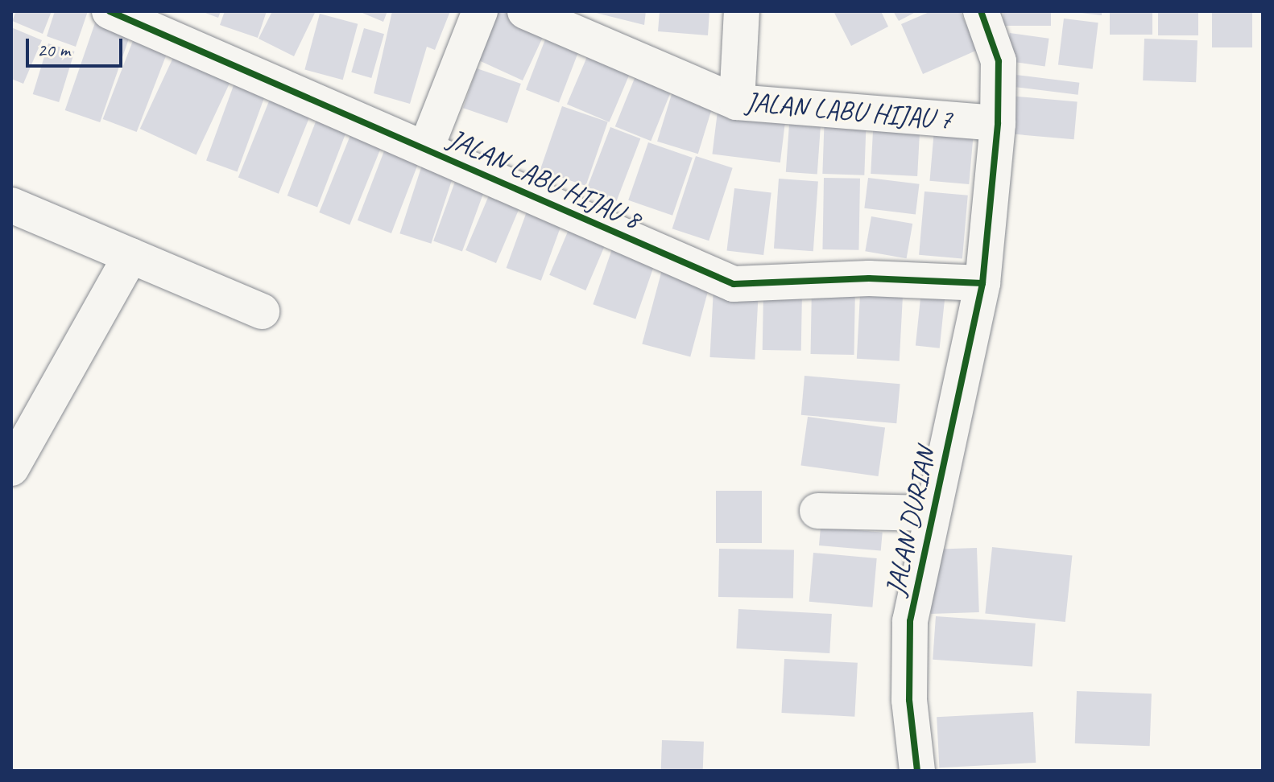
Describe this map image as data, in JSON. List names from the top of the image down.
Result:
{
  "streets": {
    "street": ["JALAN LABU HIJAU 7", "JALAN LABU HIJAU 8", "JALAN DURIAN"]
  },
  "crossings": [
    ["JALAN LABU HIJAU 7", "JALAN DURIAN"],
    ["JALAN LABU HIJAU 8", "JALAN DURIAN"]
  ],
  "scale_bar": "20 m"
}
